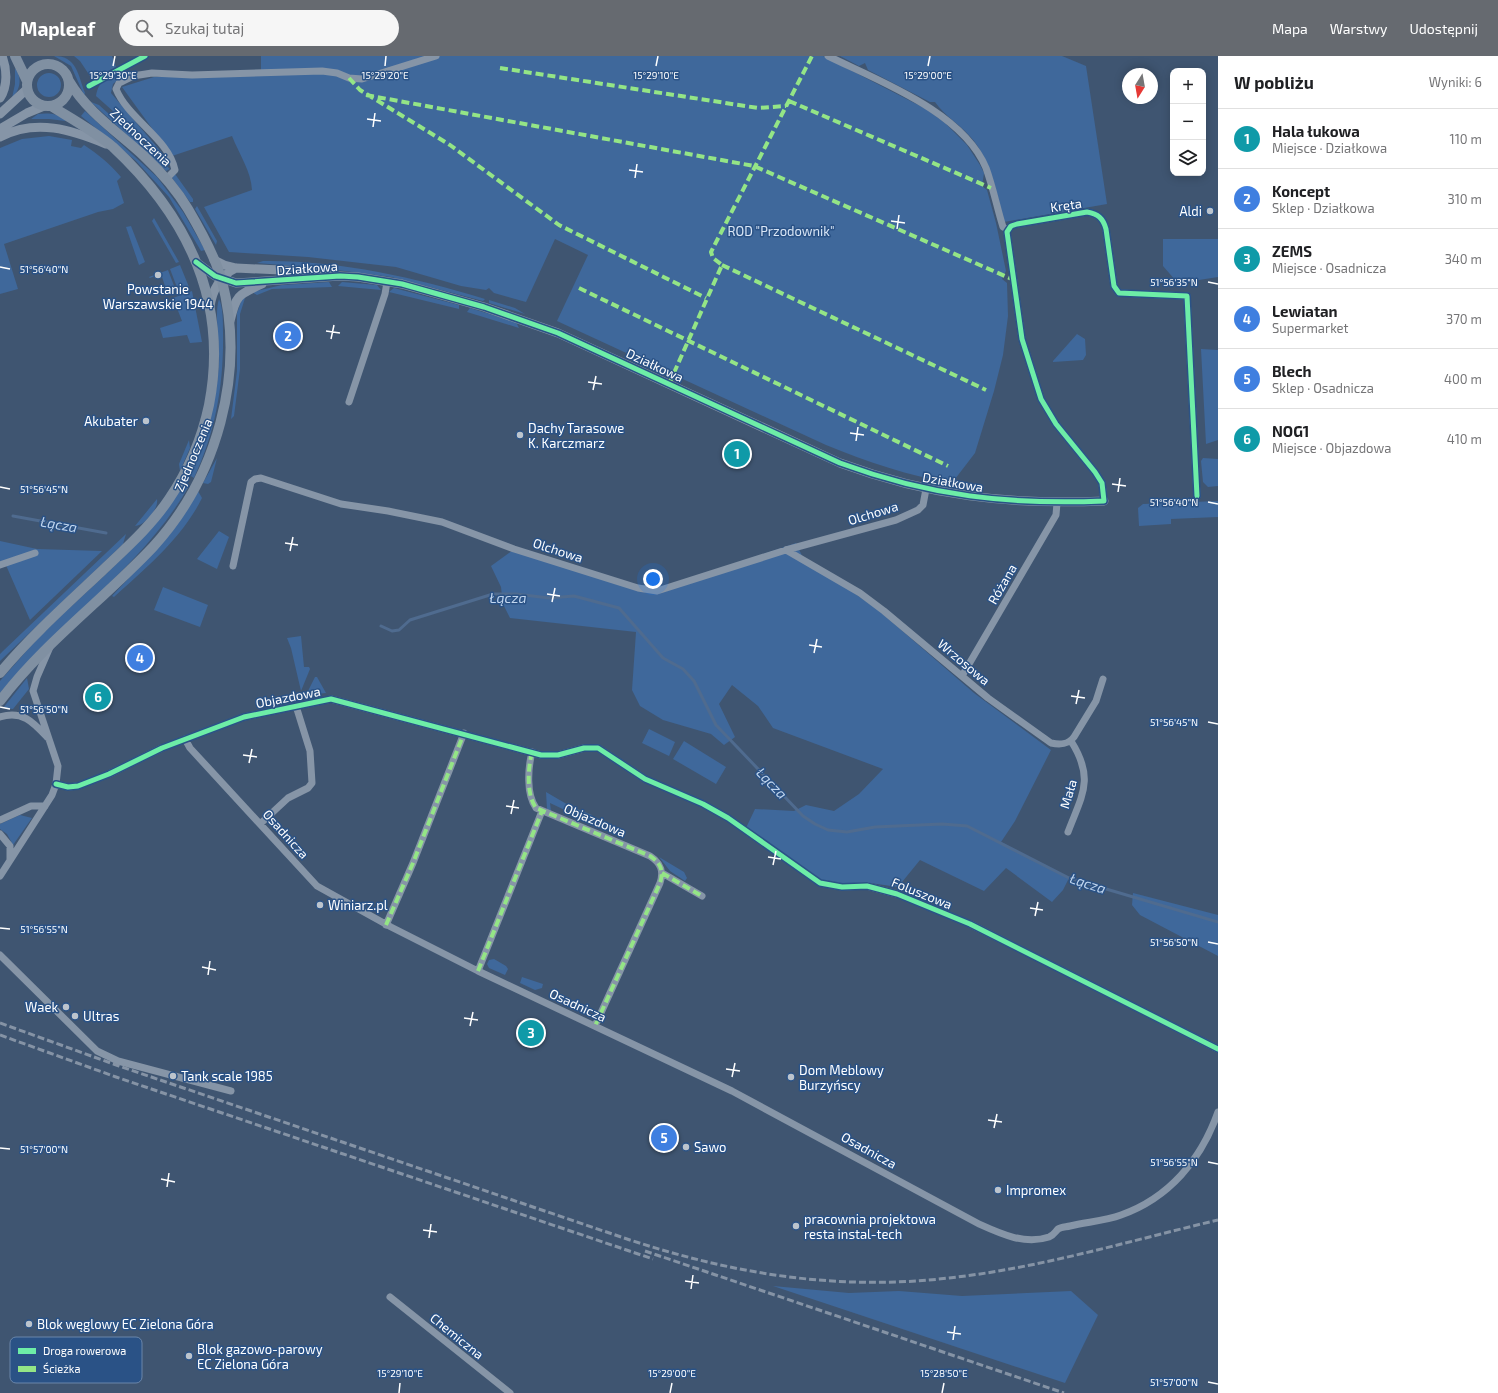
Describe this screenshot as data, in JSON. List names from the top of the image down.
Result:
{
  "streets": {
    "main road": ["Zjednoczenia"],
    "street": [
      "Kręta",
      "Działkowa",
      "Olchowa",
      "Różana",
      "Wrzosowa",
      "Objazdowa",
      "Mała",
      "Osadnicza",
      "Foluszowa",
      "Chemiczna"
    ]
  },
  "crossings": [
    ["Zjednoczenia", "Działkowa"],
    ["Działkowa", "Olchowa"],
    ["Działkowa", "Różana"],
    ["Olchowa", "Wrzosowa"],
    ["Różana", "Wrzosowa"],
    ["Wrzosowa", "Mała"],
    ["Objazdowa", "Osadnicza"],
    ["Objazdowa", "Foluszowa"]
  ],
  "water": ["Łącza"],
  "parks": ["ROD \"Przodownik\""],
  "places": [
    "Aldi",
    "Powstanie Warszawskie 1944",
    "Akubater",
    "Dachy Tarasowe K. Karczmarz",
    "Winiarz.pl",
    "Waek",
    "Ultras",
    "Tank scale 1985",
    "Dom Meblowy Burzyńscy",
    "Sawo",
    "Impromex",
    "pracownia projektowa resta instal-tech",
    "Blok węglowy EC Zielona Góra",
    "Blok gazowo-parowy EC Zielona Góra"
  ],
  "legend": ["Droga rowerowa", "Ścieżka"],
  "north": "bottom",
  "page": {
    "header": "Mapleaf",
    "search": "Szukaj tutaj",
    "nav": ["Mapa", "Warstwy", "Udostępnij"],
    "heading": ["W pobliżu", "Wyniki: 6"],
    "map_buttons": ["+", "−"],
    "list": [
      {
        "mark": "1",
        "name": "Hala łukowa",
        "note": "Miejsce · Działkowa",
        "value": "110 m"
      },
      {
        "mark": "2",
        "name": "Koncept",
        "note": "Sklep · Działkowa",
        "value": "310 m"
      },
      {
        "mark": "3",
        "name": "ZEMS",
        "note": "Miejsce · Osadnicza",
        "value": "340 m"
      },
      {
        "mark": "4",
        "name": "Lewiatan",
        "note": "Supermarket",
        "value": "370 m"
      },
      {
        "mark": "5",
        "name": "Blech",
        "note": "Sklep · Osadnicza",
        "value": "400 m"
      },
      {
        "mark": "6",
        "name": "NOG1",
        "note": "Miejsce · Objazdowa",
        "value": "410 m"
      }
    ],
    "pins": [
      "2",
      "1",
      "4",
      "6",
      "3",
      "5"
    ]
  },
  "coordinates": [
    "15°29'30\"E",
    "15°29'20\"E",
    "15°29'10\"E",
    "15°29'00\"E",
    "51°56'40\"N",
    "51°56'35\"N",
    "51°56'45\"N",
    "51°56'50\"N",
    "51°56'55\"N",
    "51°57'00\"N",
    "15°28'50\"E"
  ]
}
